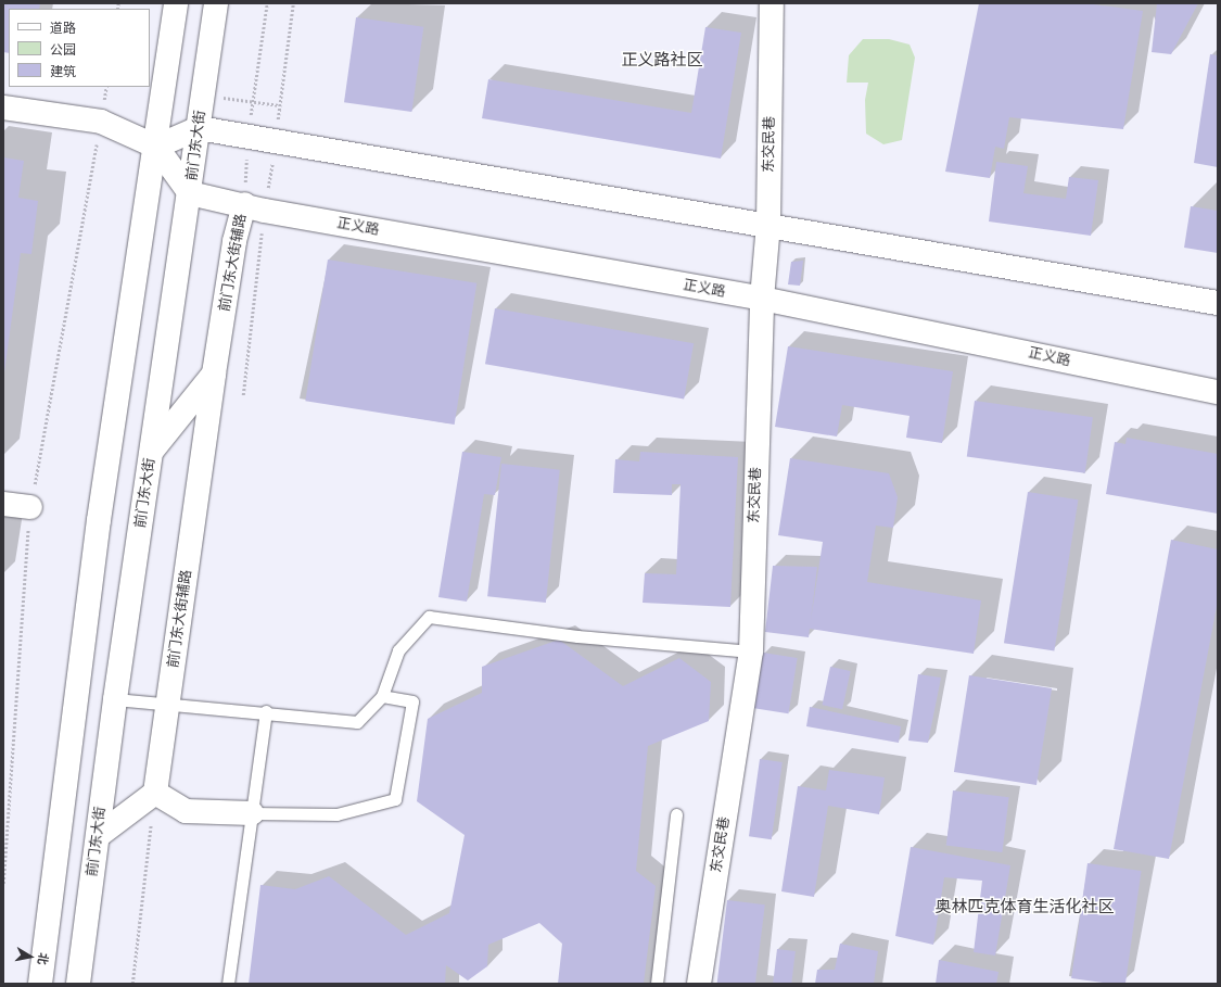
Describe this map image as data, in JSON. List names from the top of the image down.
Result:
{
  "streets": {
    "street": [
      "东交民巷",
      "前门东大街",
      "正义路",
      "前门东大街辅路"
    ]
  },
  "crossings": [
    ["东交民巷", "正义路"],
    ["前门东大街", "正义路"],
    ["前门东大街", "前门东大街辅路"],
    ["正义路", "前门东大街辅路"]
  ],
  "districts": ["正义路社区", "奥林匹克体育生活化社区"],
  "legend": ["道路", "公园", "建筑"],
  "north": "right"
}
